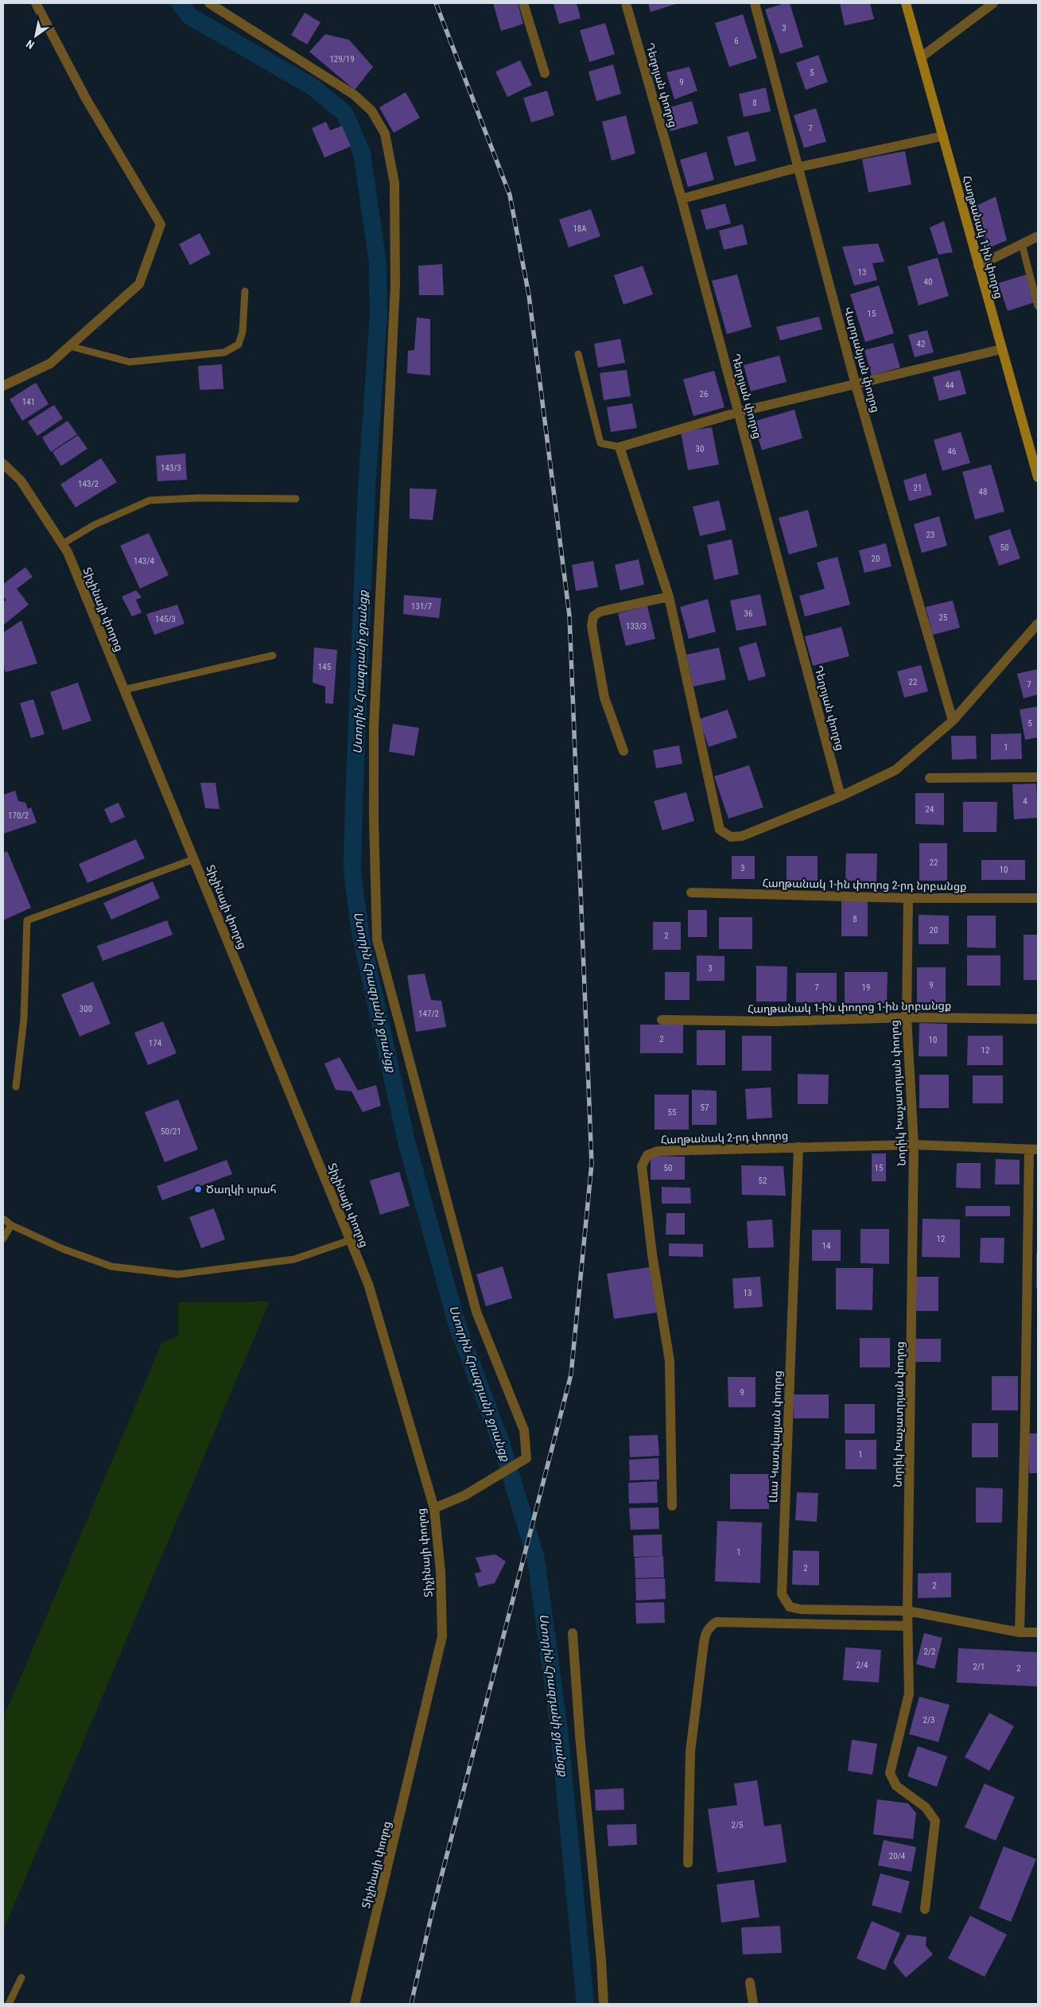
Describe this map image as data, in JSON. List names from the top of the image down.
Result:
{
  "streets": {
    "main road": ["Հաղթանակ 1-ին փողոց"],
    "street": [
      "Դեղոյան փողոց",
      "Վարդանյան փողոց",
      "Տիչինայի փողոց",
      "Հաղթանակ 1-ին փողոց 2-րդ նրբանցք",
      "Հաղթանակ 1-ին փողոց 1-ին նրբանցք",
      "Նորիկ Խաչատրյան փողոց",
      "Հաղթանակ 2-րդ փողոց",
      "Լևա Կատվալյան փողոց"
    ]
  },
  "crossings": [
    ["Հաղթանակ 1-ին փողոց 2-րդ նրբանցք", "Նորիկ Խաչատրյան փողոց"],
    ["Հաղթանակ 1-ին փողոց 1-ին նրբանցք", "Նորիկ Խաչատրյան փողոց"],
    ["Նորիկ Խաչատրյան փողոց", "Հաղթանակ 2-րդ փողոց"],
    ["Նորիկ Խաչատրյան փողոց", "Լևա Կատվալյան փողոց"],
    ["Հաղթանակ 2-րդ փողոց", "Լևա Կատվալյան փողոց"]
  ],
  "water": ["Ստորին Հրազդանի ջրանցք"],
  "places": ["Ծաղկի սրահ"],
  "house_numbers": [
    "3",
    "6",
    "129/19",
    "5",
    "9",
    "8",
    "7",
    "18A",
    "13",
    "40",
    "15",
    "42",
    "44",
    "26",
    "141",
    "30",
    "46",
    "143/3",
    "143/2",
    "21",
    "48",
    "23",
    "50",
    "20",
    "143/4",
    "131/7",
    "36",
    "25",
    "145/3",
    "133/3",
    "145",
    "22",
    "7",
    "5",
    "1",
    "4",
    "24",
    "170/2",
    "22",
    "3",
    "10",
    "8",
    "20",
    "2",
    "3",
    "9",
    "7",
    "19",
    "300",
    "147/2",
    "2",
    "10",
    "174",
    "12",
    "57",
    "55",
    "50/21",
    "50",
    "15",
    "52",
    "12",
    "14",
    "13",
    "9",
    "1",
    "1",
    "2",
    "2",
    "2/2",
    "2/4",
    "2/1",
    "2",
    "2/3",
    "2/5",
    "20/4"
  ],
  "north": "bottom left"
}
